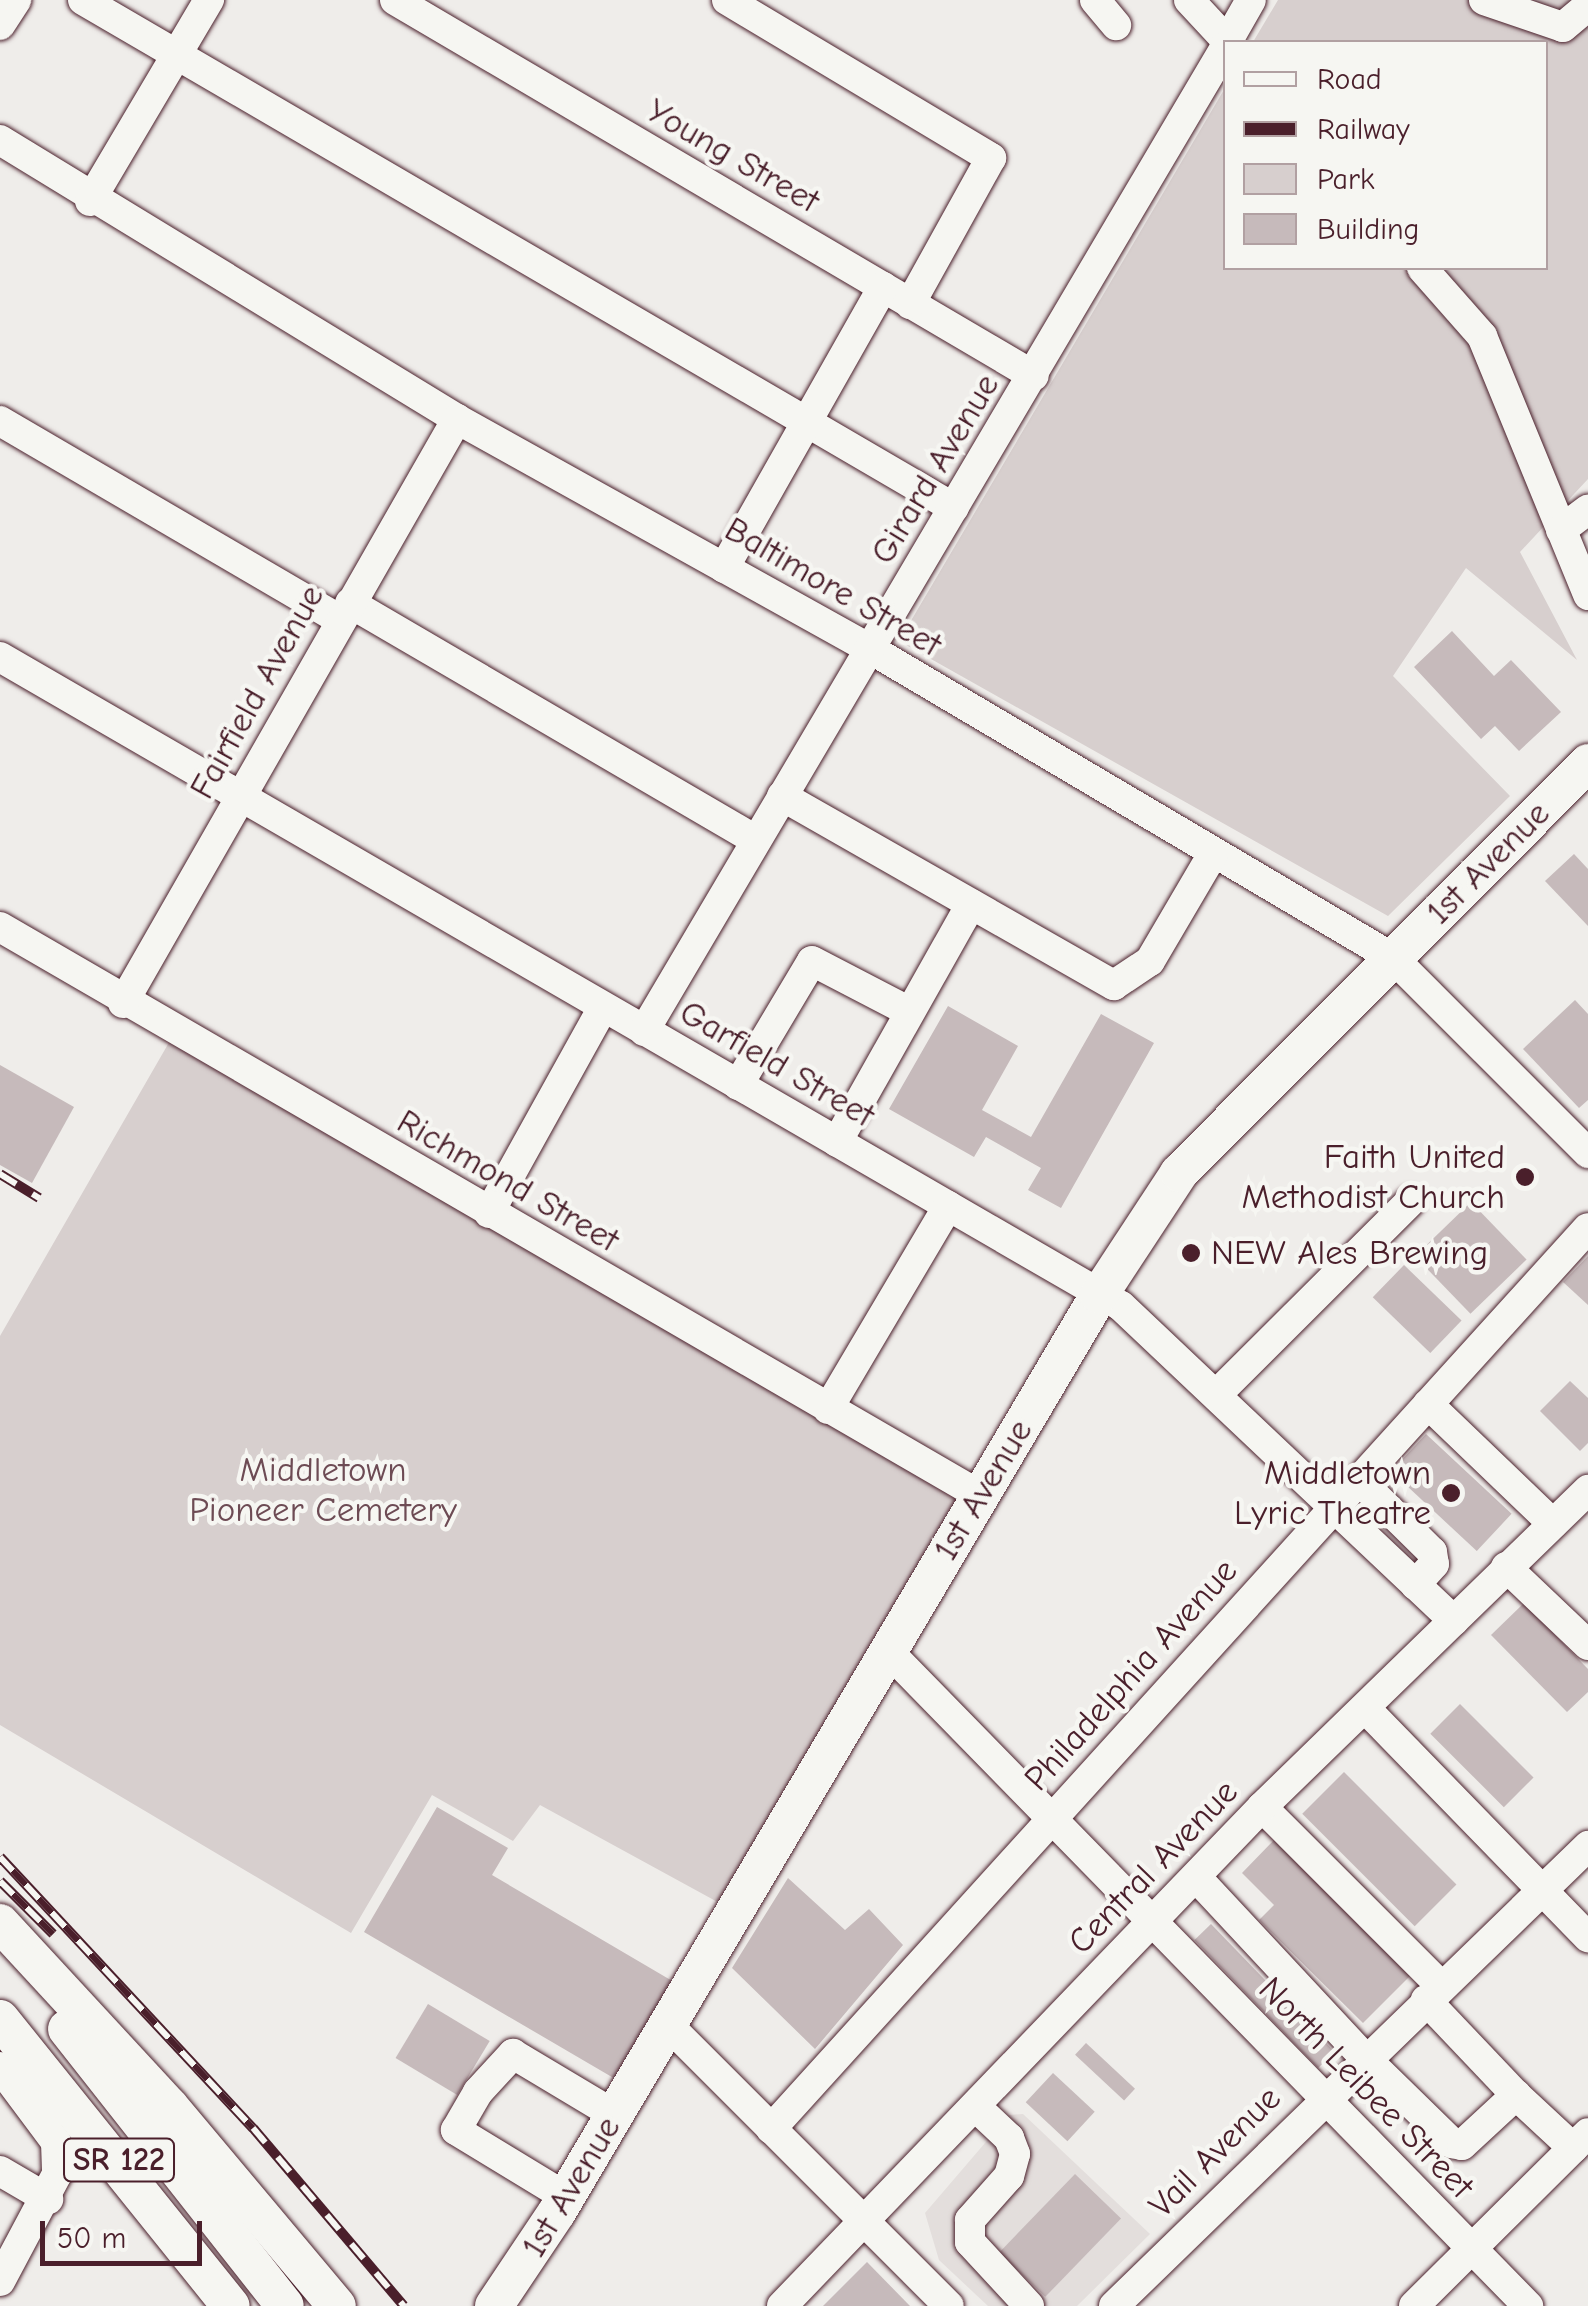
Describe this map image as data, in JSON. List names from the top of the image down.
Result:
{
  "streets": {
    "main road": ["1st Avenue", "SR 122"],
    "street": [
      "Young Street",
      "Girard Avenue",
      "Baltimore Street",
      "Fairfield Avenue",
      "Garfield Street",
      "Richmond Street",
      "Philadelphia Avenue",
      "Central Avenue",
      "North Leibee Street",
      "Vail Avenue"
    ]
  },
  "crossings": [
    ["Young Street", "Girard Avenue"],
    ["Girard Avenue", "Baltimore Street"],
    ["Girard Avenue", "Garfield Street"],
    ["Baltimore Street", "Fairfield Avenue"],
    ["Baltimore Street", "1st Avenue"],
    ["Fairfield Avenue", "Garfield Street"],
    ["Fairfield Avenue", "Richmond Street"],
    ["1st Avenue", "Garfield Street"],
    ["1st Avenue", "Richmond Street"],
    ["1st Avenue", "North Leibee Street"],
    ["Garfield Street", "Philadelphia Avenue"],
    ["Garfield Street", "Central Avenue"],
    ["Philadelphia Avenue", "North Leibee Street"],
    ["Central Avenue", "North Leibee Street"],
    ["North Leibee Street", "Vail Avenue"]
  ],
  "parks": ["Middletown Pioneer Cemetery"],
  "places": ["Faith United Methodist Church", "NEW Ales Brewing", "Middletown Lyric Theatre"],
  "legend": [
    "Road",
    "Railway",
    "Park",
    "Building"
  ],
  "scale_bar": "50 m"
}
